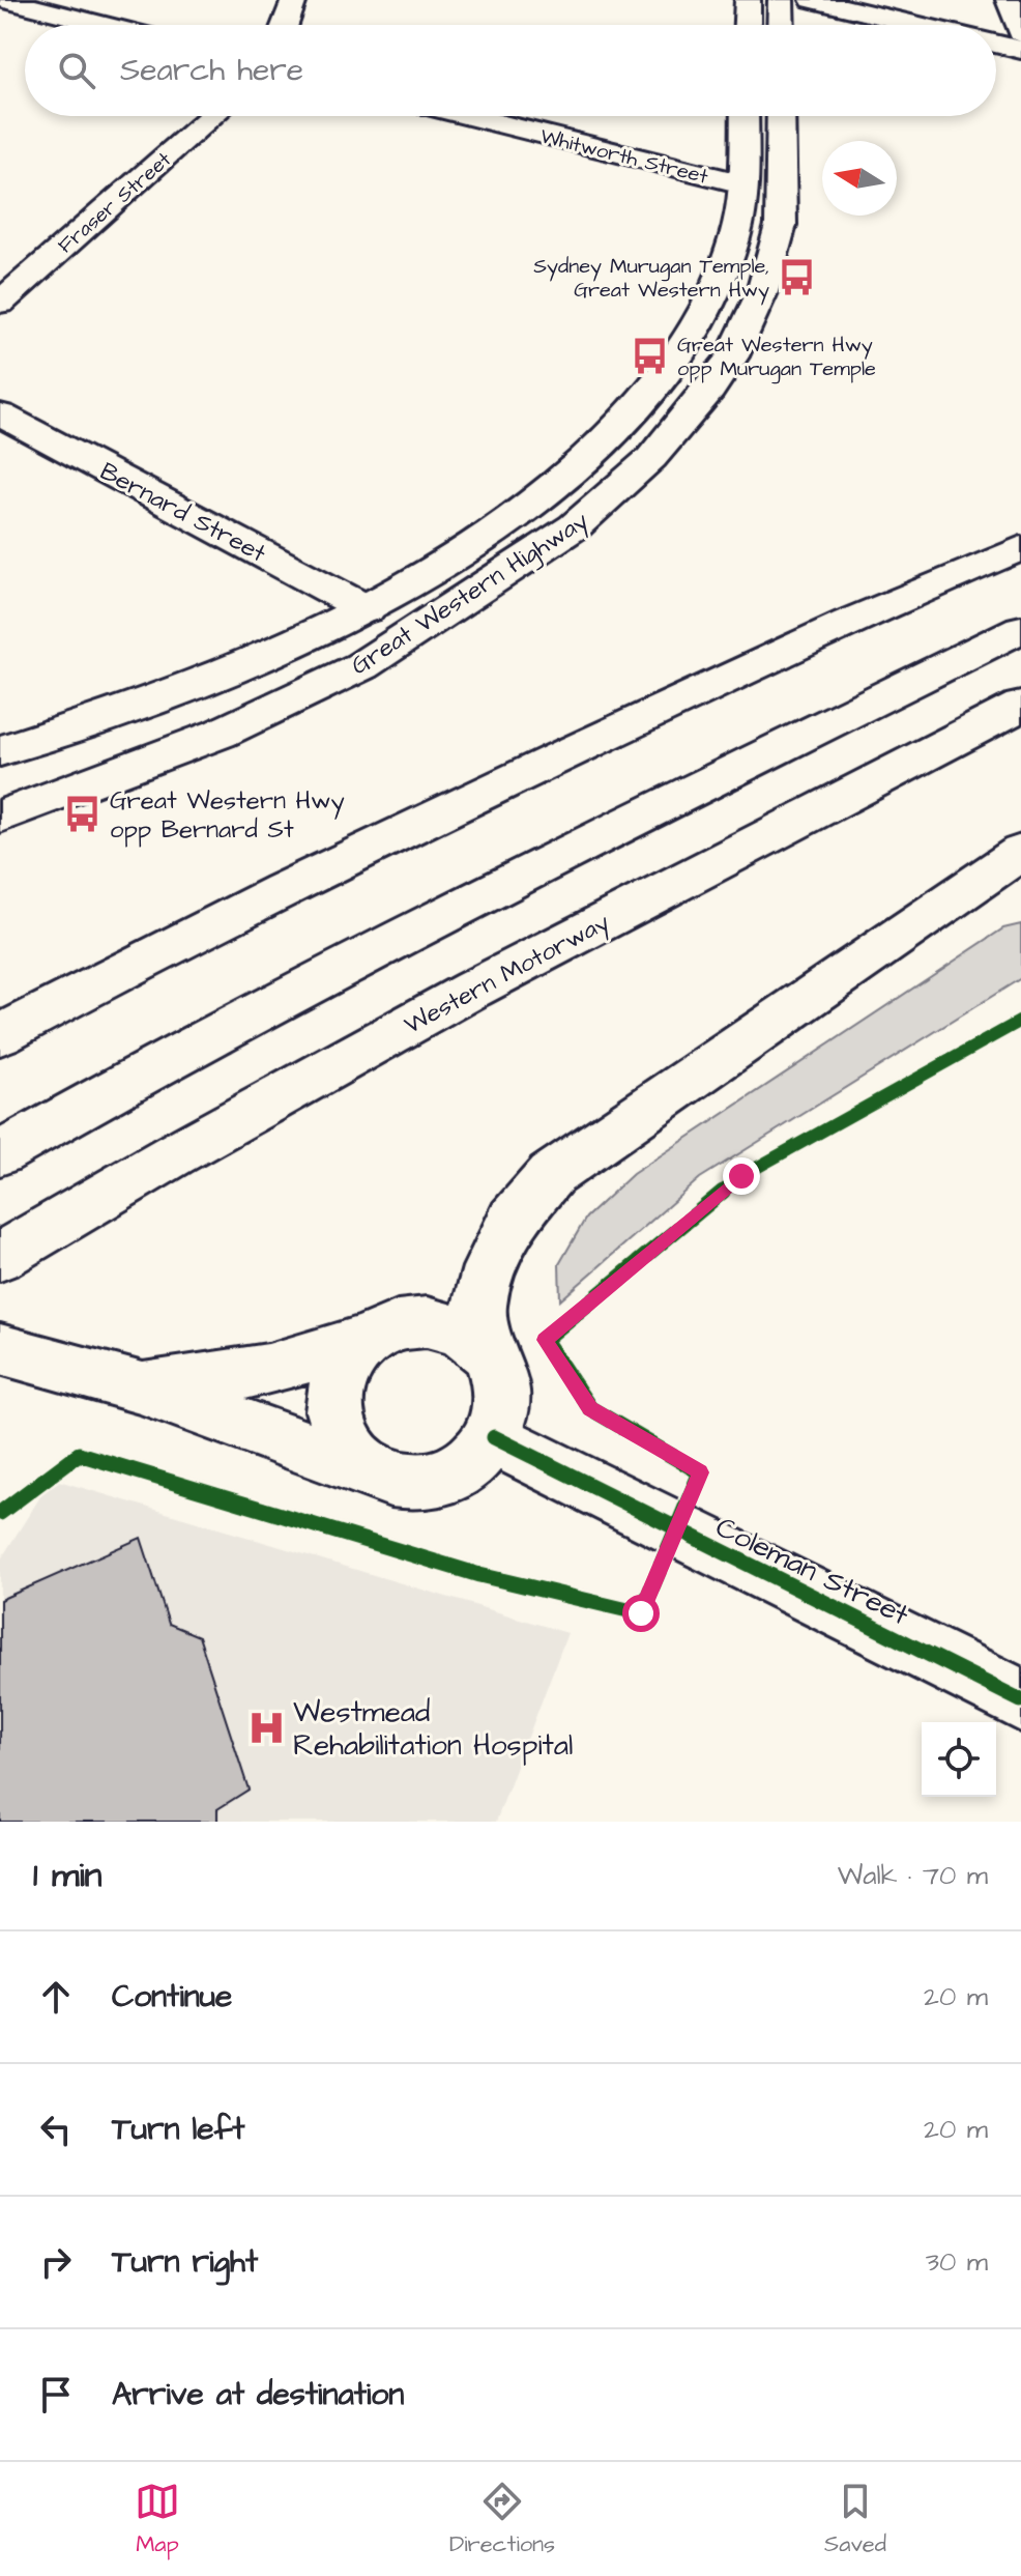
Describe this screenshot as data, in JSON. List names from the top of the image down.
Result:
{
  "streets": {
    "main road": [
      "Whitworth Street",
      "Fraser Street",
      "Bernard Street",
      "Great Western Highway",
      "Western Motorway",
      "Coleman Street"
    ]
  },
  "crossings": [
    ["Whitworth Street", "Great Western Highway"],
    ["Bernard Street", "Great Western Highway"]
  ],
  "places": {
    "bus stop": ["Sydney Murugan Temple, Great Western Hwy", "Great Western Hwy opp Murugan Temple", "Great Western Hwy opp Bernard St"],
    "hospital": ["Westmead Rehabilitation Hospital"]
  },
  "north": "left",
  "page": {
    "search": "Search here",
    "heading": ["1 min", "Walk · 70 m"],
    "list": [
      ["Continue", "20 m"],
      ["Turn left", "20 m"],
      ["Turn right", "30 m"],
      "Arrive at destination"
    ],
    "nav": ["Map", "Directions", "Saved"]
  }
}
